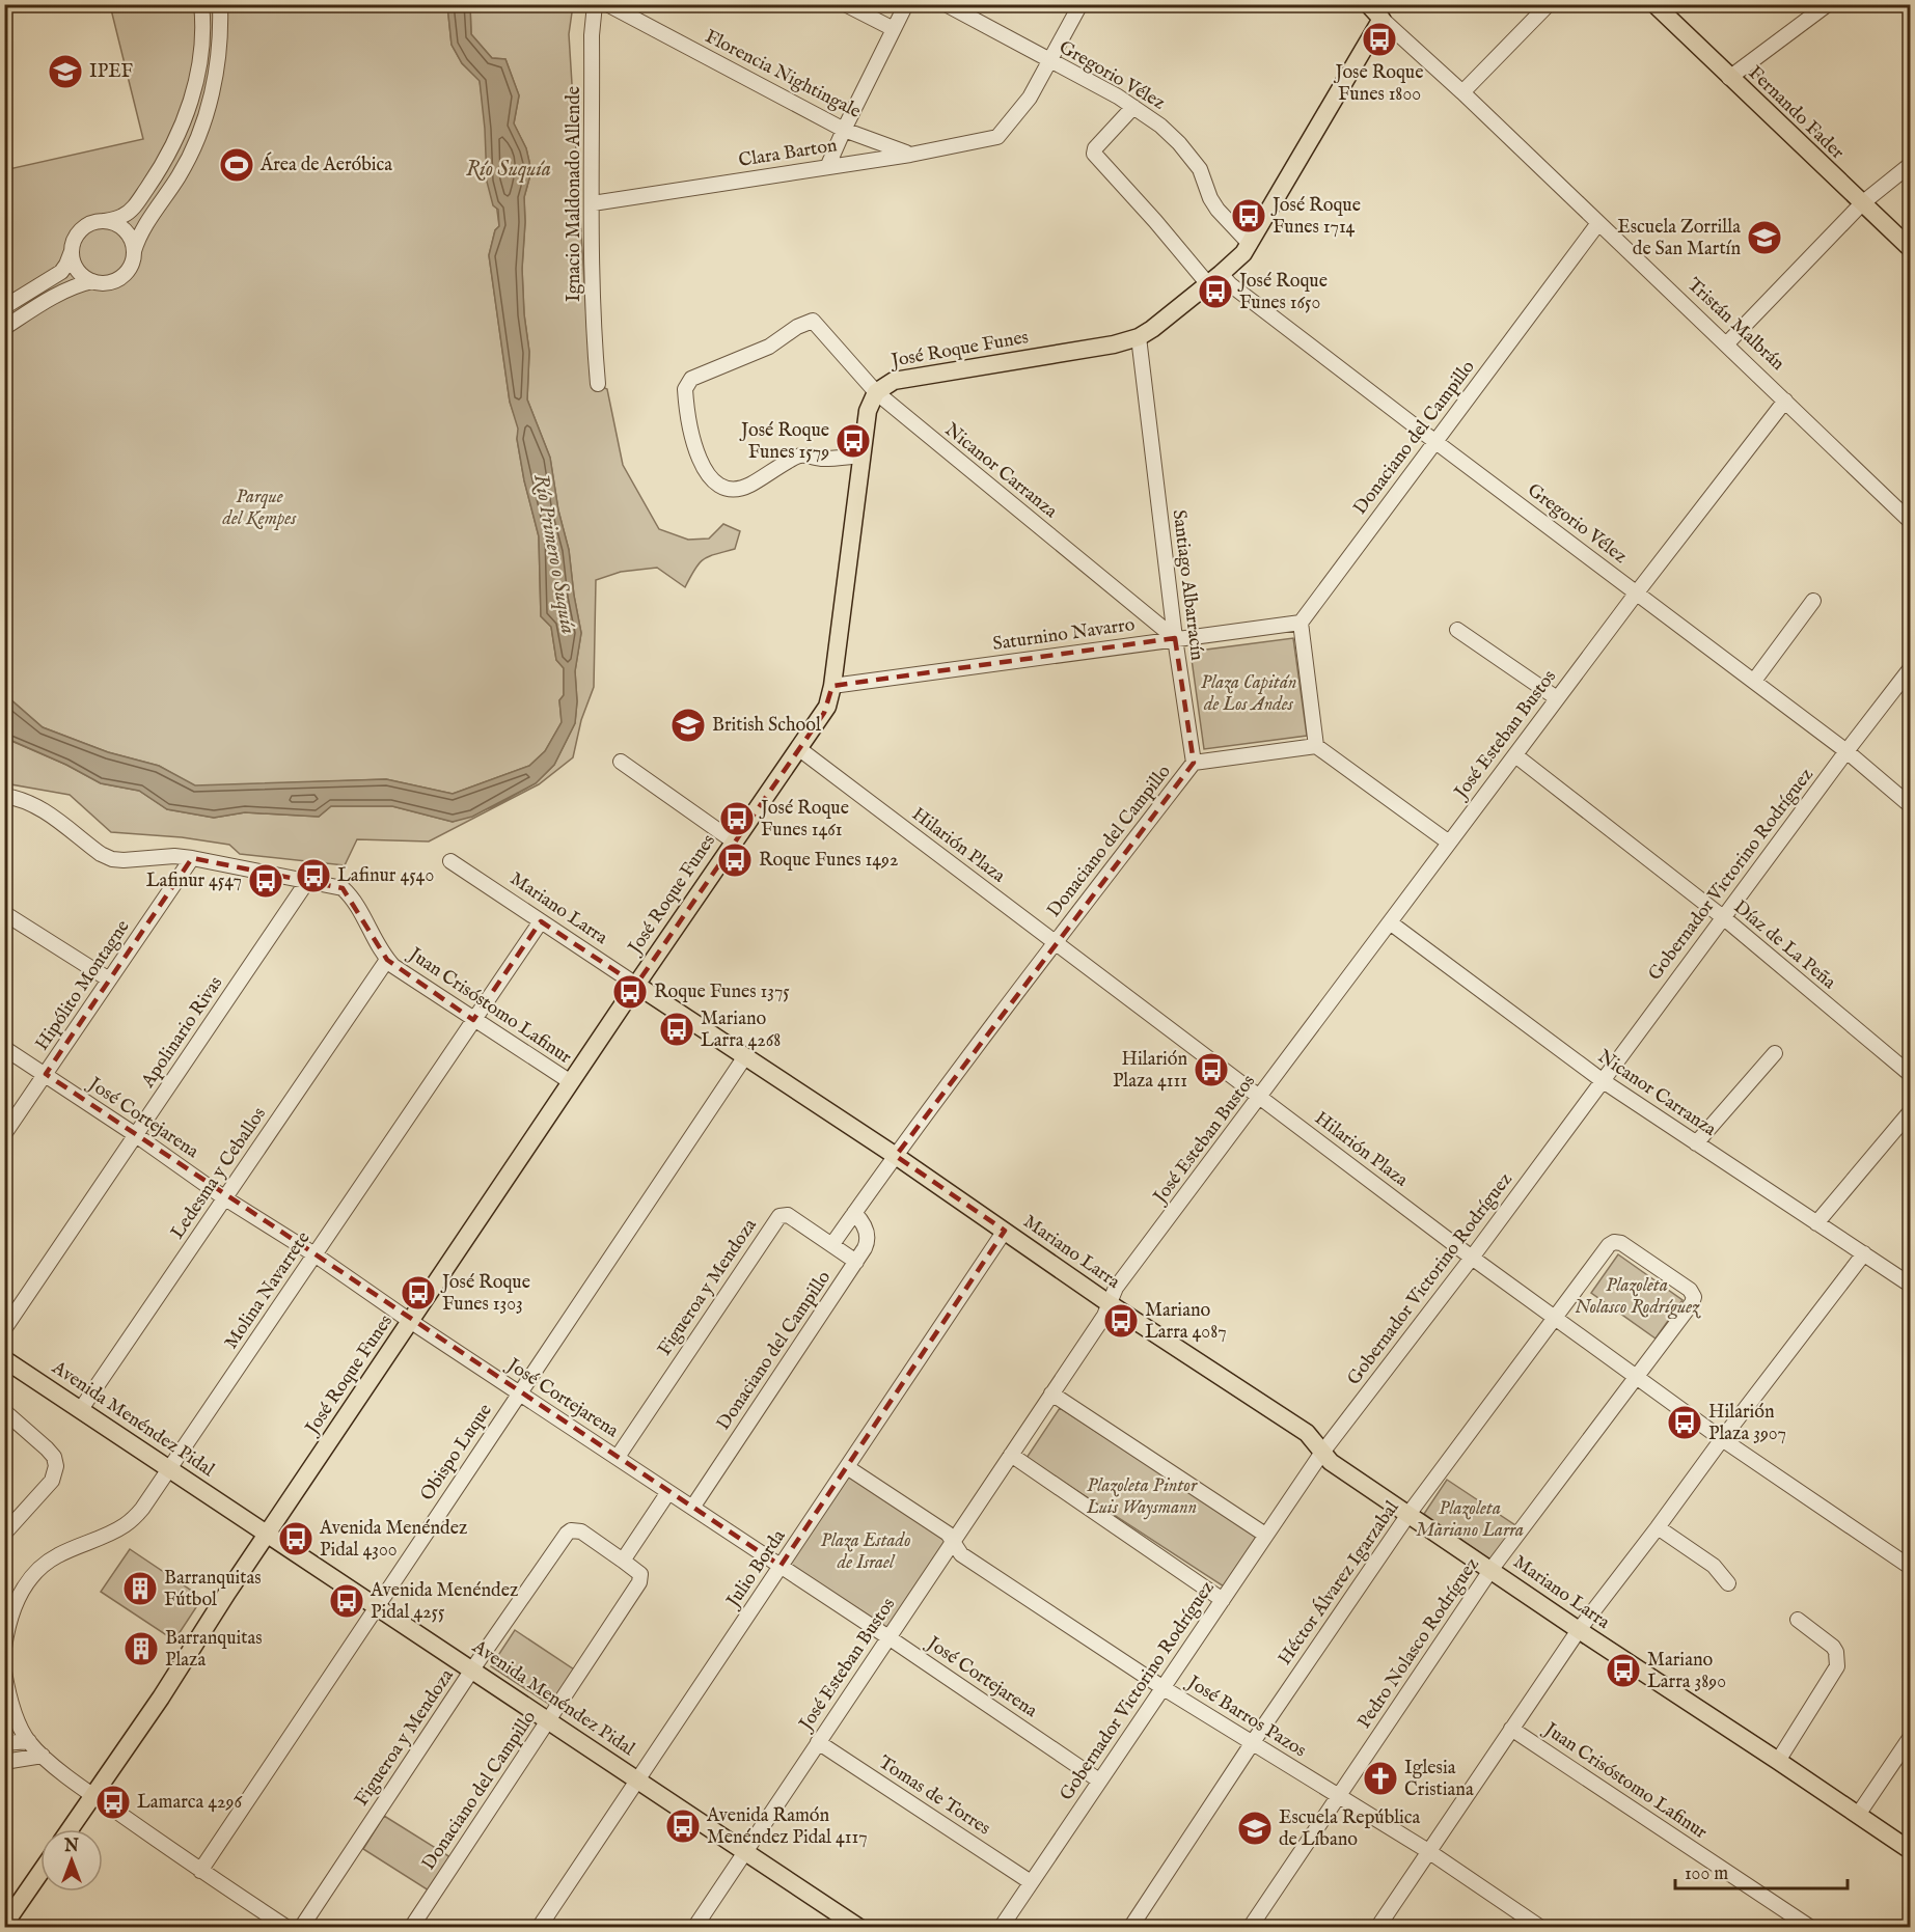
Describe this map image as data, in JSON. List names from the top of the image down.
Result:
{
  "streets": {
    "main road": [
      "Fernando Fader",
      "Tristán Malbrán",
      "José Roque Funes",
      "Mariano Larra",
      "Avenida Menéndez Pidal"
    ],
    "street": [
      "Florencia Nightingale",
      "Gregorio Vélez",
      "Clara Barton",
      "Ignacio Maldonado Allende",
      "Donaciano del Campillo",
      "Nicanor Carranza",
      "Santiago Albarracín",
      "Saturnino Navarro",
      "José Esteban Bustos",
      "Hilarión Plaza",
      "Gobernador Victorino Rodríguez",
      "Díaz de La Peña",
      "Hipólito Montagne",
      "Juan Crisóstomo Lafinur",
      "Apolinario Rivas",
      "José Cortejarena",
      "Ledesma y Ceballos",
      "Figueroa y Mendoza",
      "Molina Navarrete",
      "Obispo Luque",
      "Julio Borda",
      "Héctor Álvarez Igarzabal",
      "Pedro Nolasco Rodríguez",
      "José Barros Pazos",
      "Tomas de Torres"
    ]
  },
  "crossings": [
    ["Florencia Nightingale", "Clara Barton"],
    ["Gregorio Vélez", "Clara Barton"],
    ["Gregorio Vélez", "José Roque Funes"],
    ["Gregorio Vélez", "Donaciano del Campillo"],
    ["Gregorio Vélez", "José Esteban Bustos"],
    ["Gregorio Vélez", "Gobernador Victorino Rodríguez"],
    ["Clara Barton", "Ignacio Maldonado Allende"],
    ["Tristán Malbrán", "José Roque Funes"],
    ["Tristán Malbrán", "Donaciano del Campillo"],
    ["Tristán Malbrán", "José Esteban Bustos"],
    ["José Roque Funes", "Nicanor Carranza"],
    ["José Roque Funes", "Santiago Albarracín"],
    ["José Roque Funes", "Saturnino Navarro"],
    ["José Roque Funes", "Hilarión Plaza"],
    ["José Roque Funes", "Mariano Larra"],
    ["José Roque Funes", "Juan Crisóstomo Lafinur"],
    ["José Roque Funes", "José Cortejarena"],
    ["José Roque Funes", "Avenida Menéndez Pidal"],
    ["Donaciano del Campillo", "Santiago Albarracín"],
    ["Donaciano del Campillo", "Saturnino Navarro"],
    ["Donaciano del Campillo", "Hilarión Plaza"],
    ["Donaciano del Campillo", "Mariano Larra"],
    ["Donaciano del Campillo", "José Cortejarena"],
    ["Donaciano del Campillo", "Figueroa y Mendoza"],
    ["Donaciano del Campillo", "Avenida Menéndez Pidal"],
    ["Nicanor Carranza", "Santiago Albarracín"],
    ["Nicanor Carranza", "Saturnino Navarro"],
    ["Nicanor Carranza", "José Esteban Bustos"],
    ["Nicanor Carranza", "Gobernador Victorino Rodríguez"],
    ["Santiago Albarracín", "Saturnino Navarro"],
    ["José Esteban Bustos", "Hilarión Plaza"],
    ["José Esteban Bustos", "Mariano Larra"],
    ["José Esteban Bustos", "Díaz de La Peña"],
    ["José Esteban Bustos", "José Cortejarena"],
    ["José Esteban Bustos", "Avenida Menéndez Pidal"],
    ["José Esteban Bustos", "José Barros Pazos"],
    ["José Esteban Bustos", "Tomas de Torres"],
    ["Hilarión Plaza", "Gobernador Victorino Rodríguez"],
    ["Hilarión Plaza", "Héctor Álvarez Igarzabal"],
    ["Hilarión Plaza", "Pedro Nolasco Rodríguez"],
    ["Gobernador Victorino Rodríguez", "Mariano Larra"],
    ["Gobernador Victorino Rodríguez", "Díaz de La Peña"],
    ["Gobernador Victorino Rodríguez", "José Cortejarena"],
    ["Gobernador Victorino Rodríguez", "José Barros Pazos"],
    ["Gobernador Victorino Rodríguez", "Tomas de Torres"],
    ["Mariano Larra", "Molina Navarrete"],
    ["Mariano Larra", "Obispo Luque"],
    ["Mariano Larra", "Julio Borda"],
    ["Mariano Larra", "Héctor Álvarez Igarzabal"],
    ["Mariano Larra", "Pedro Nolasco Rodríguez"],
    ["Hipólito Montagne", "Juan Crisóstomo Lafinur"],
    ["Hipólito Montagne", "José Cortejarena"],
    ["Juan Crisóstomo Lafinur", "Apolinario Rivas"],
    ["Juan Crisóstomo Lafinur", "Ledesma y Ceballos"],
    ["Juan Crisóstomo Lafinur", "Molina Navarrete"],
    ["Apolinario Rivas", "José Cortejarena"],
    ["José Cortejarena", "Ledesma y Ceballos"],
    ["José Cortejarena", "Figueroa y Mendoza"],
    ["José Cortejarena", "Molina Navarrete"],
    ["José Cortejarena", "Obispo Luque"],
    ["José Cortejarena", "Julio Borda"],
    ["Ledesma y Ceballos", "Avenida Menéndez Pidal"],
    ["Figueroa y Mendoza", "Avenida Menéndez Pidal"],
    ["Molina Navarrete", "Avenida Menéndez Pidal"],
    ["Avenida Menéndez Pidal", "Obispo Luque"],
    ["Avenida Menéndez Pidal", "Julio Borda"],
    ["Julio Borda", "José Barros Pazos"],
    ["Héctor Álvarez Igarzabal", "Pedro Nolasco Rodríguez"],
    ["Héctor Álvarez Igarzabal", "José Barros Pazos"],
    ["Pedro Nolasco Rodríguez", "José Barros Pazos"]
  ],
  "water": ["Río Suquía", "Río Primero o Suquía"],
  "parks": [
    "Parque del Kempes",
    "Plaza Capitán de Los Andes",
    "Plazoleta Nolasco Rodríguez",
    "Plazoleta Pintor Luis Waysmann",
    "Plazoleta Mariano Larra",
    "Plaza Estado de Israel"
  ],
  "places": {
    "bus stop": [
      "Jose Roque Funes 1800",
      "José Roque Funes 1714",
      "José Roque Funes 1650",
      "José Roque Funes 1579",
      "José Roque Funes 1461",
      "Roque Funes 1492",
      "Lafinur 4540",
      "Lafinur 4547",
      "Roque Funes 1375",
      "Mariano Larra 4268",
      "Hilarión Plaza 4111",
      "José Roque Funes 1303",
      "Mariano Larra 4087",
      "Hilarión Plaza 3907",
      "Avenida Menéndez Pidal 4300",
      "Avenida Menéndez Pidal 4255",
      "Mariano Larra 3890",
      "Lamarca 4296",
      "Avenida Ramón Menéndez Pidal 4117"
    ],
    "school or university": [
      "IPEF",
      "Escuela Zorrilla de San Martín",
      "British School",
      "Escuela República de Líbano"
    ],
    "sports": ["Área de Aeróbica"],
    "building": ["Barranquitas Fútbol", "Barranquitas Plaza"],
    "church": ["Iglesia Cristiana"]
  },
  "scale_bar": "100 m",
  "north": "top"
}
